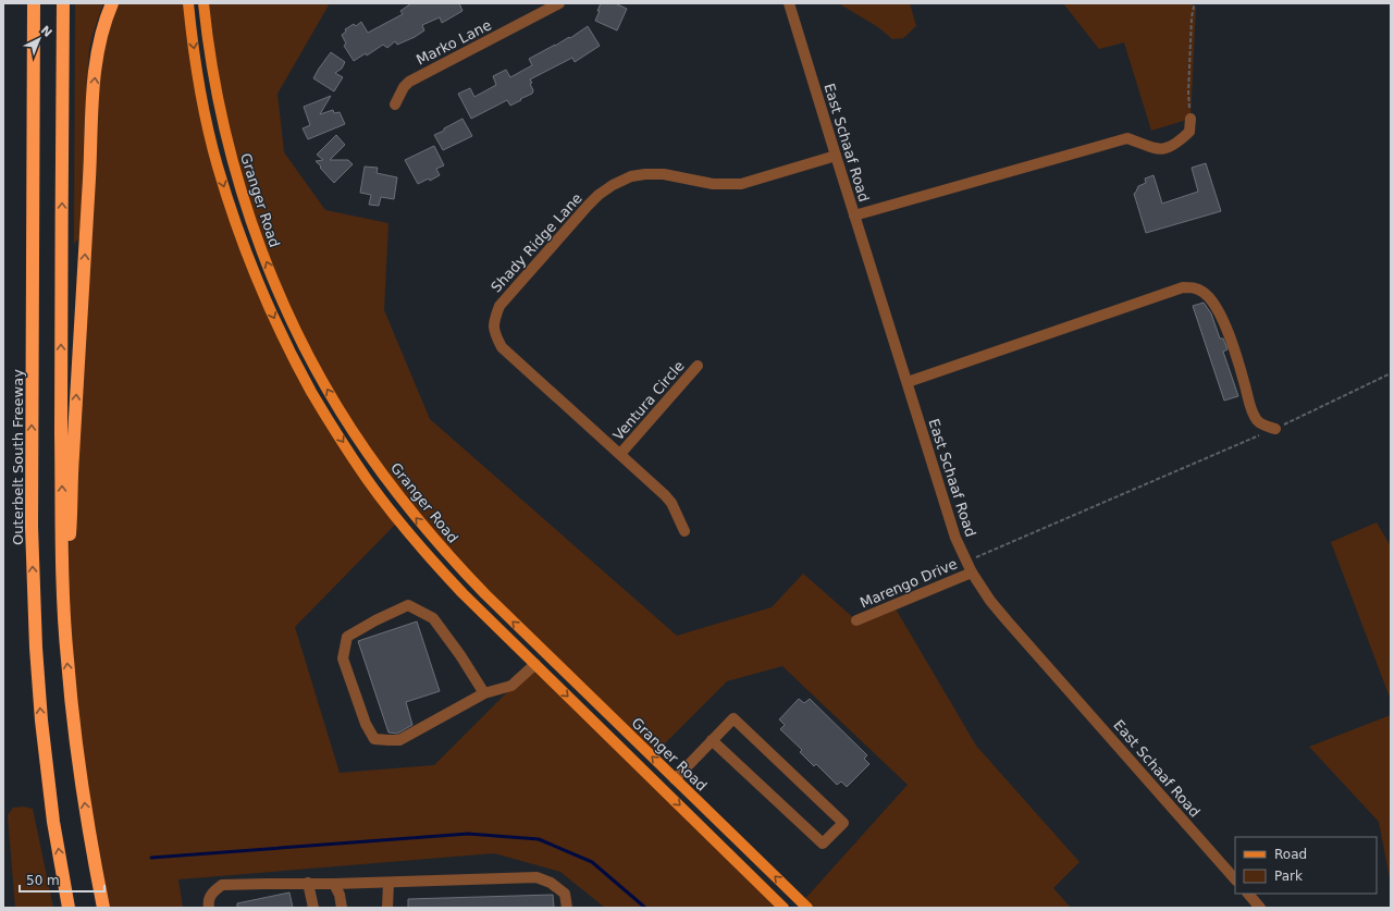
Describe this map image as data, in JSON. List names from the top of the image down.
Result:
{
  "streets": {
    "highway": ["Outerbelt South Freeway"],
    "main road": ["Granger Road"],
    "street": [
      "Marko Lane",
      "East Schaaf Road",
      "Shady Ridge Lane",
      "Ventura Circle",
      "Marengo Drive"
    ]
  },
  "crossings": [
    ["East Schaaf Road", "Shady Ridge Lane"],
    ["East Schaaf Road", "Marengo Drive"],
    ["Shady Ridge Lane", "Ventura Circle"]
  ],
  "legend": ["Road", "Park"],
  "scale_bar": "50 m",
  "north": "top right"
}
